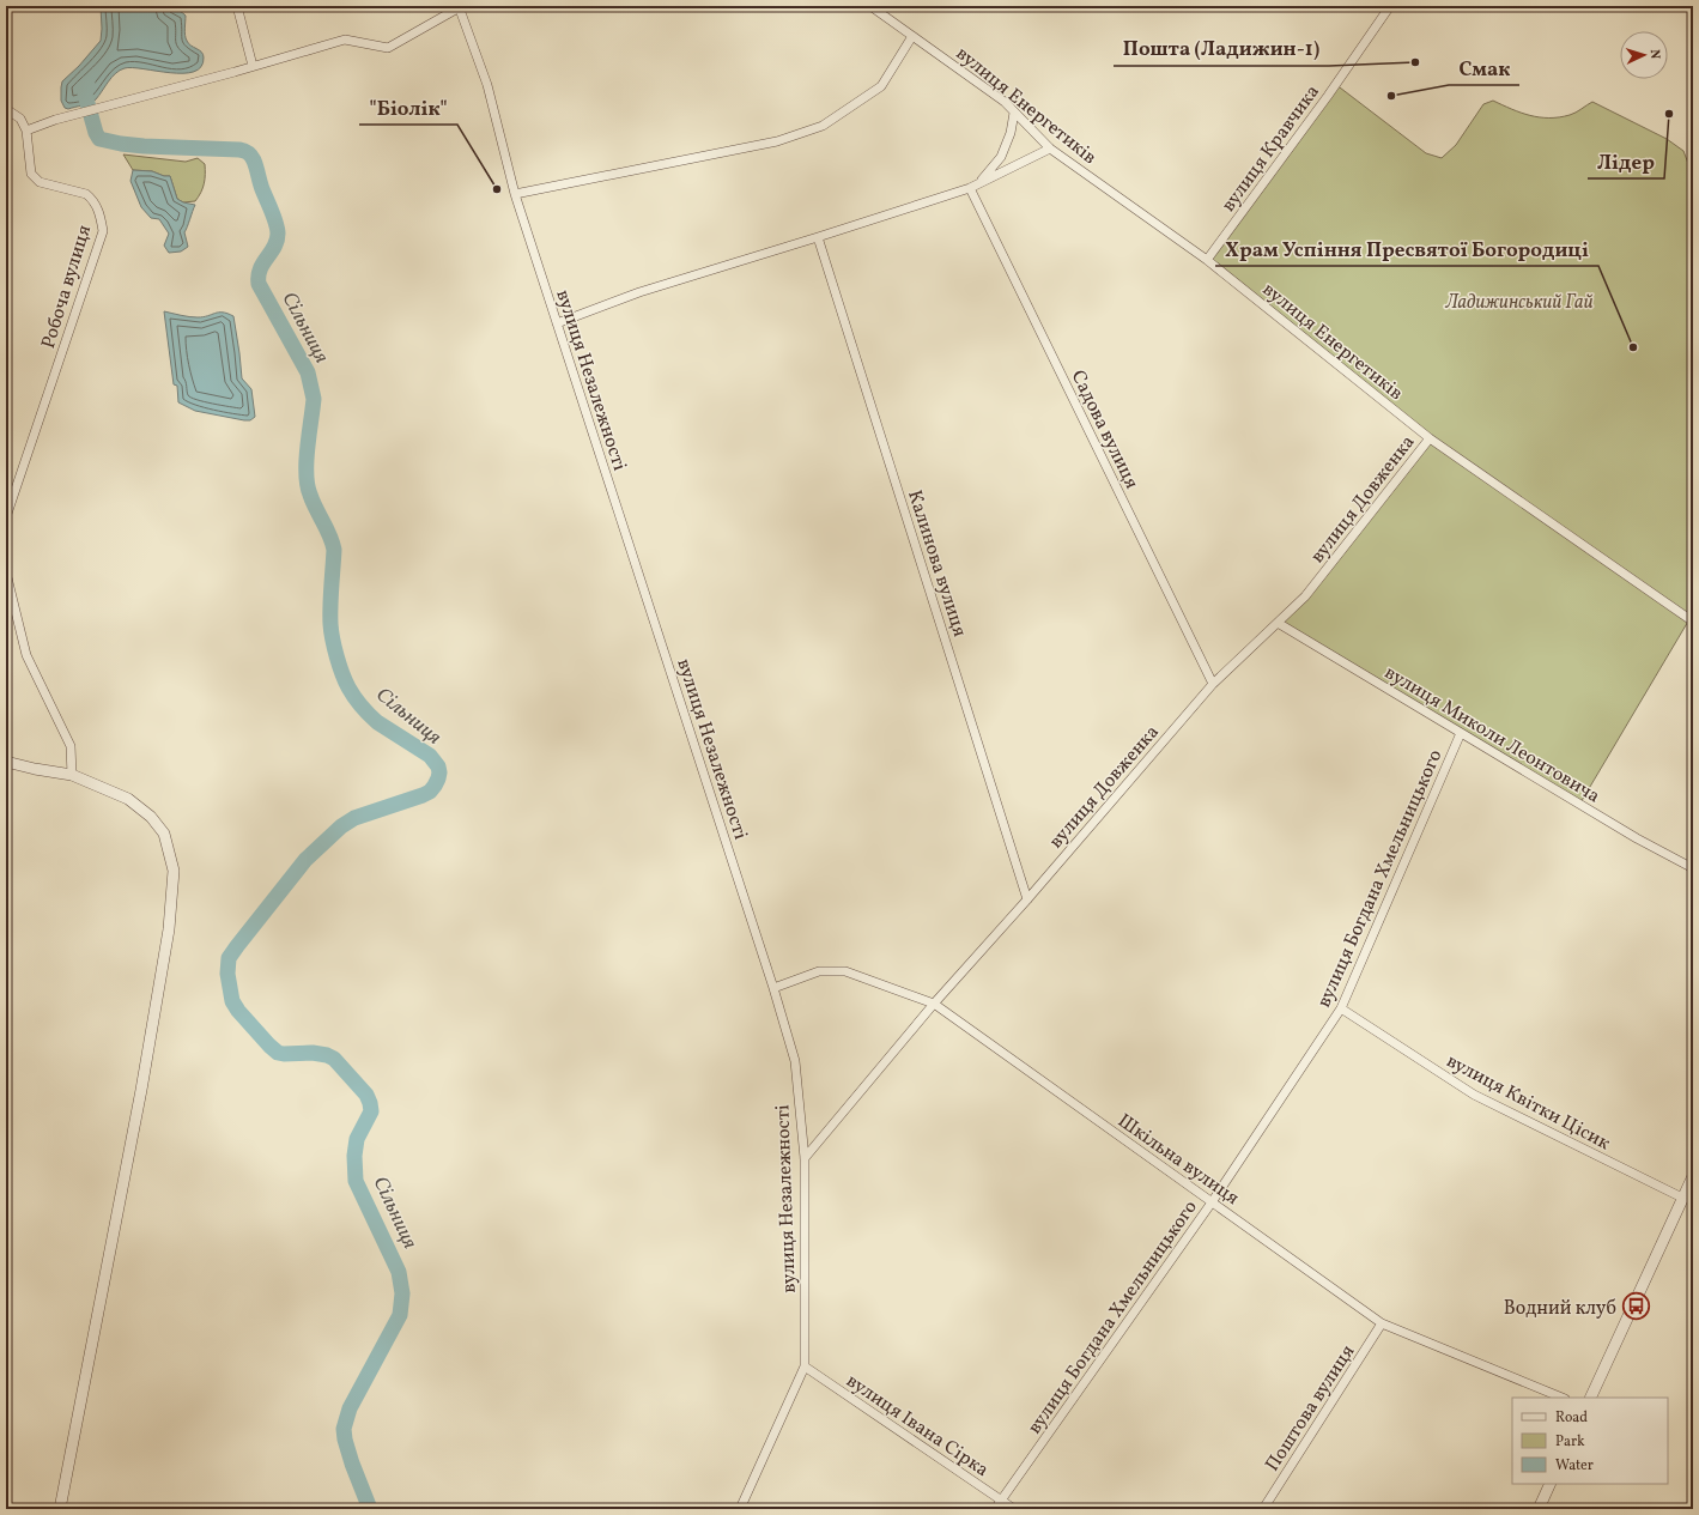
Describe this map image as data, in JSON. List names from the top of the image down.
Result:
{
  "streets": {
    "street": [
      "вулиця Енергетиків",
      "вулиця Кравчика",
      "Робоча вулиця",
      "вулиця Незалежності",
      "Садова вулиця",
      "вулиця Довженка",
      "Калинова вулиця",
      "вулиця Миколи Леонтовича",
      "вулиця Богдана Хмельницького",
      "вулиця Квітки Цісик",
      "Шкільна вулиця",
      "Поштова вулиця",
      "вулиця Івана Сірка"
    ]
  },
  "crossings": [
    ["вулиця Енергетиків", "вулиця Кравчика"],
    ["вулиця Енергетиків", "вулиця Довженка"],
    ["вулиця Незалежності", "вулиця Довженка"],
    ["вулиця Незалежності", "Шкільна вулиця"],
    ["вулиця Незалежності", "вулиця Івана Сірка"],
    ["Садова вулиця", "вулиця Довженка"],
    ["вулиця Довженка", "Калинова вулиця"],
    ["вулиця Довженка", "вулиця Миколи Леонтовича"],
    ["вулиця Довженка", "Шкільна вулиця"],
    ["вулиця Миколи Леонтовича", "вулиця Богдана Хмельницького"],
    ["вулиця Богдана Хмельницького", "вулиця Квітки Цісик"],
    ["вулиця Богдана Хмельницького", "Шкільна вулиця"],
    ["вулиця Богдана Хмельницького", "вулиця Івана Сірка"],
    ["Шкільна вулиця", "Поштова вулиця"]
  ],
  "water": ["Сільниця"],
  "parks": ["Ладижинський Гай"],
  "places": {
    "other": [
      "Пошта (Ладижин-1)",
      "Смак",
      "Лідер",
      "\"Біолік\"",
      "Храм Успіння Пресвятої Богородиці"
    ],
    "bus stop": ["Водний клуб"]
  },
  "legend": ["Road", "Park", "Water"],
  "north": "right"
}
